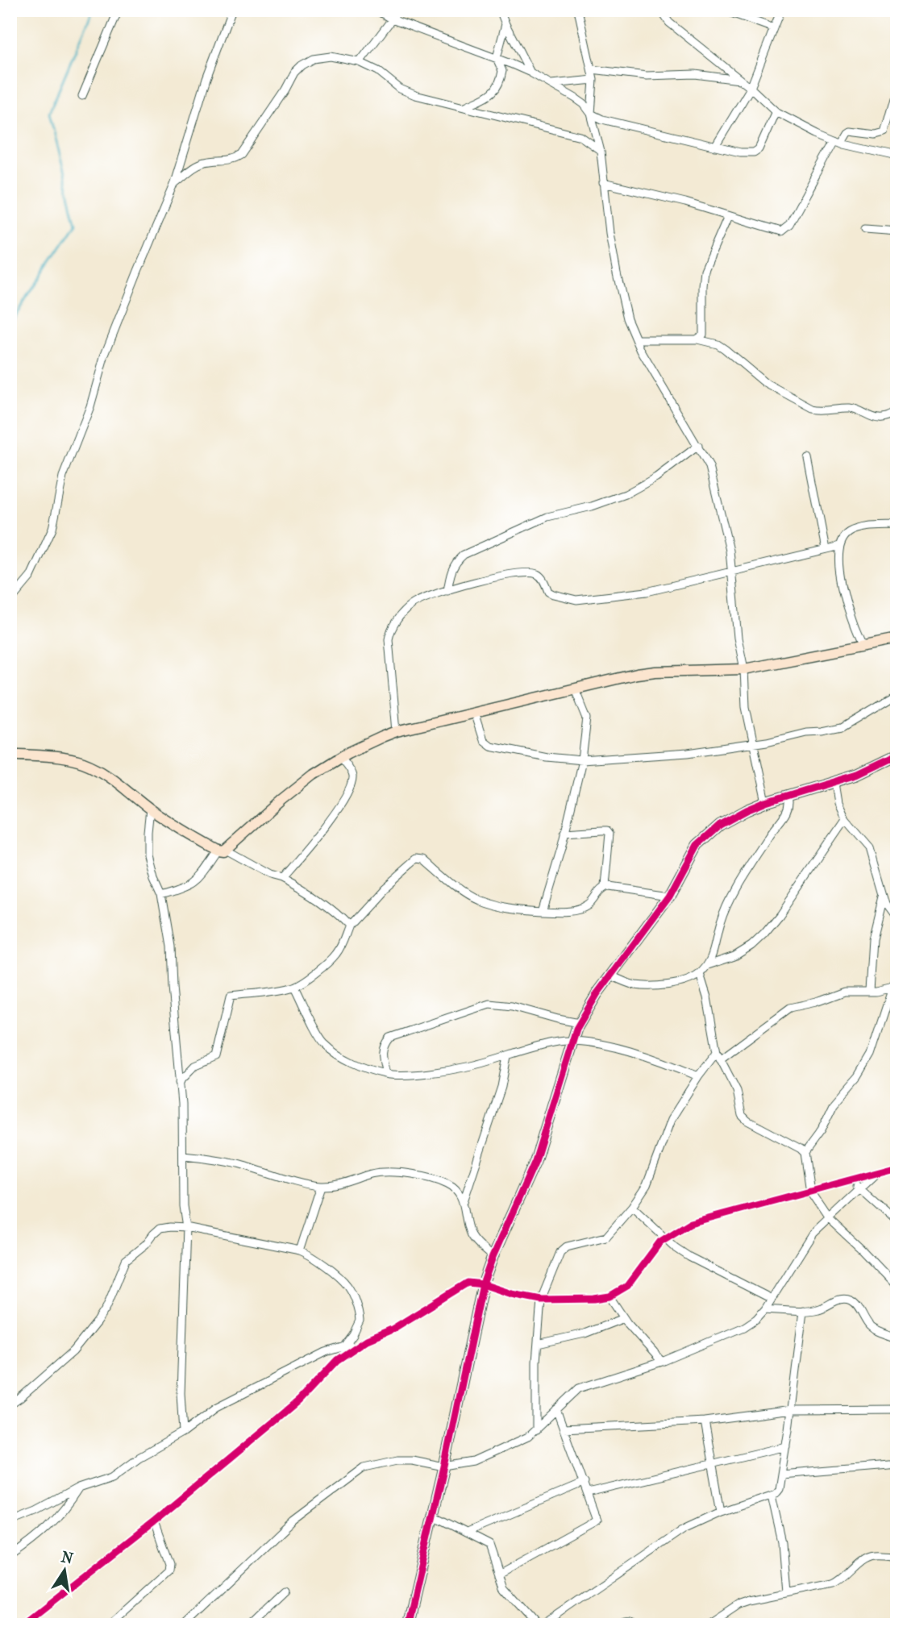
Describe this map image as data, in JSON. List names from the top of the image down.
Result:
{
  "north": "top"
}
